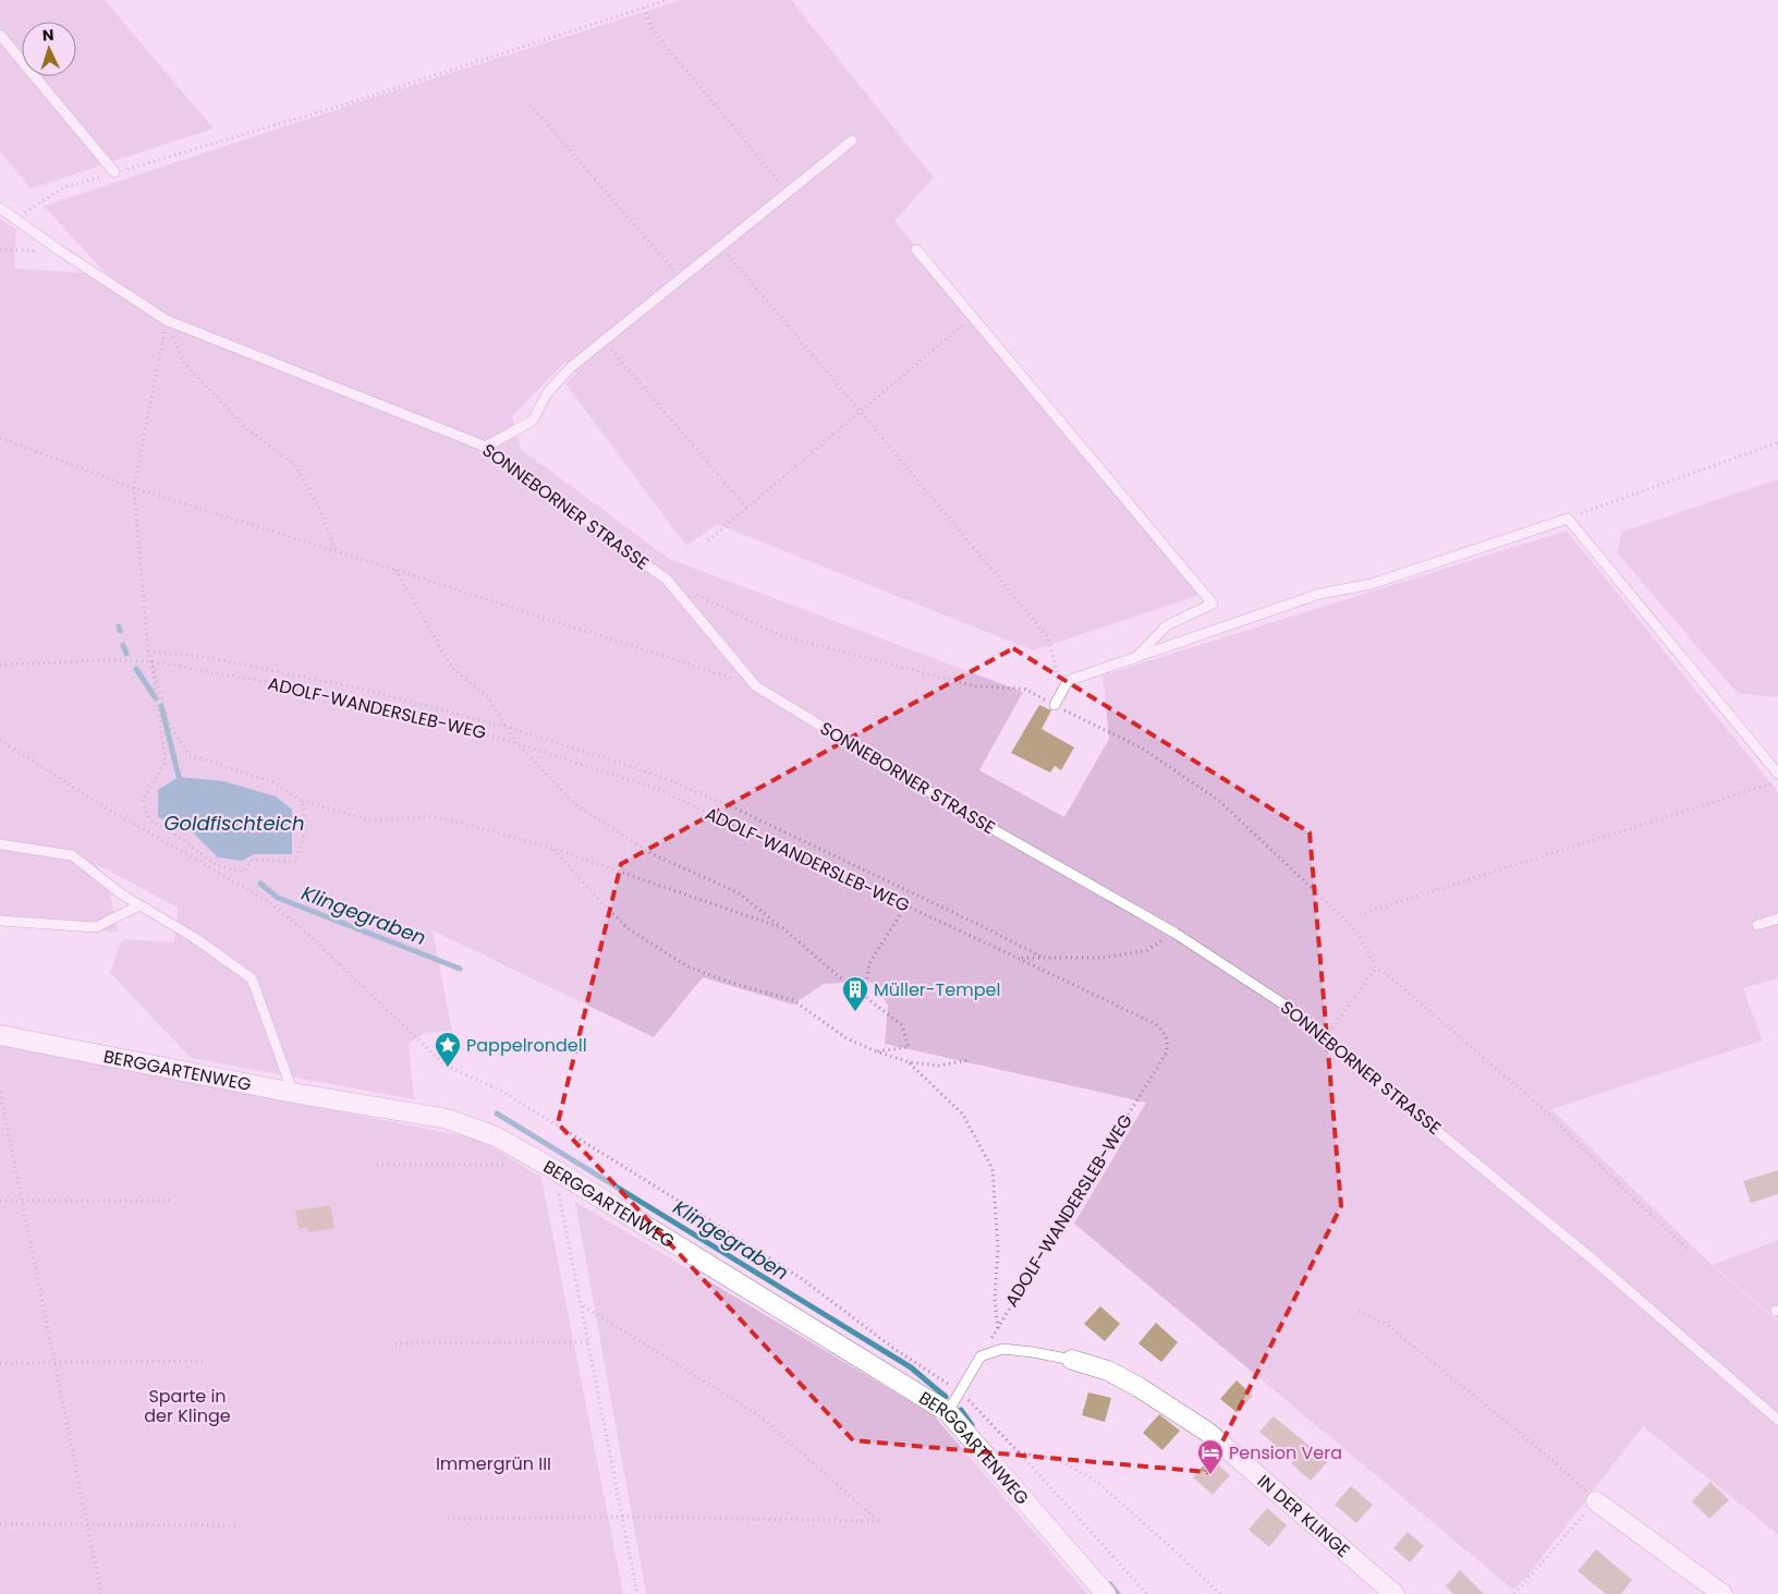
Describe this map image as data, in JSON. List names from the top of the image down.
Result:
{
  "streets": {
    "street": ["BERGGARTENWEG", "IN DER KLINGE"],
    "lane": ["SONNEBORNER STRASSE"],
    "path": ["ADOLF-WANDERSLEB-WEG"]
  },
  "water": ["Goldfischteich", "Klingegraben"],
  "parks": ["Sparte in der Klinge", "Immergrün III"],
  "places": {
    "building": ["Müller-Tempel"],
    "place": ["Pappelrondell"],
    "hotel": ["Pension Vera"]
  },
  "north": "top"
}
